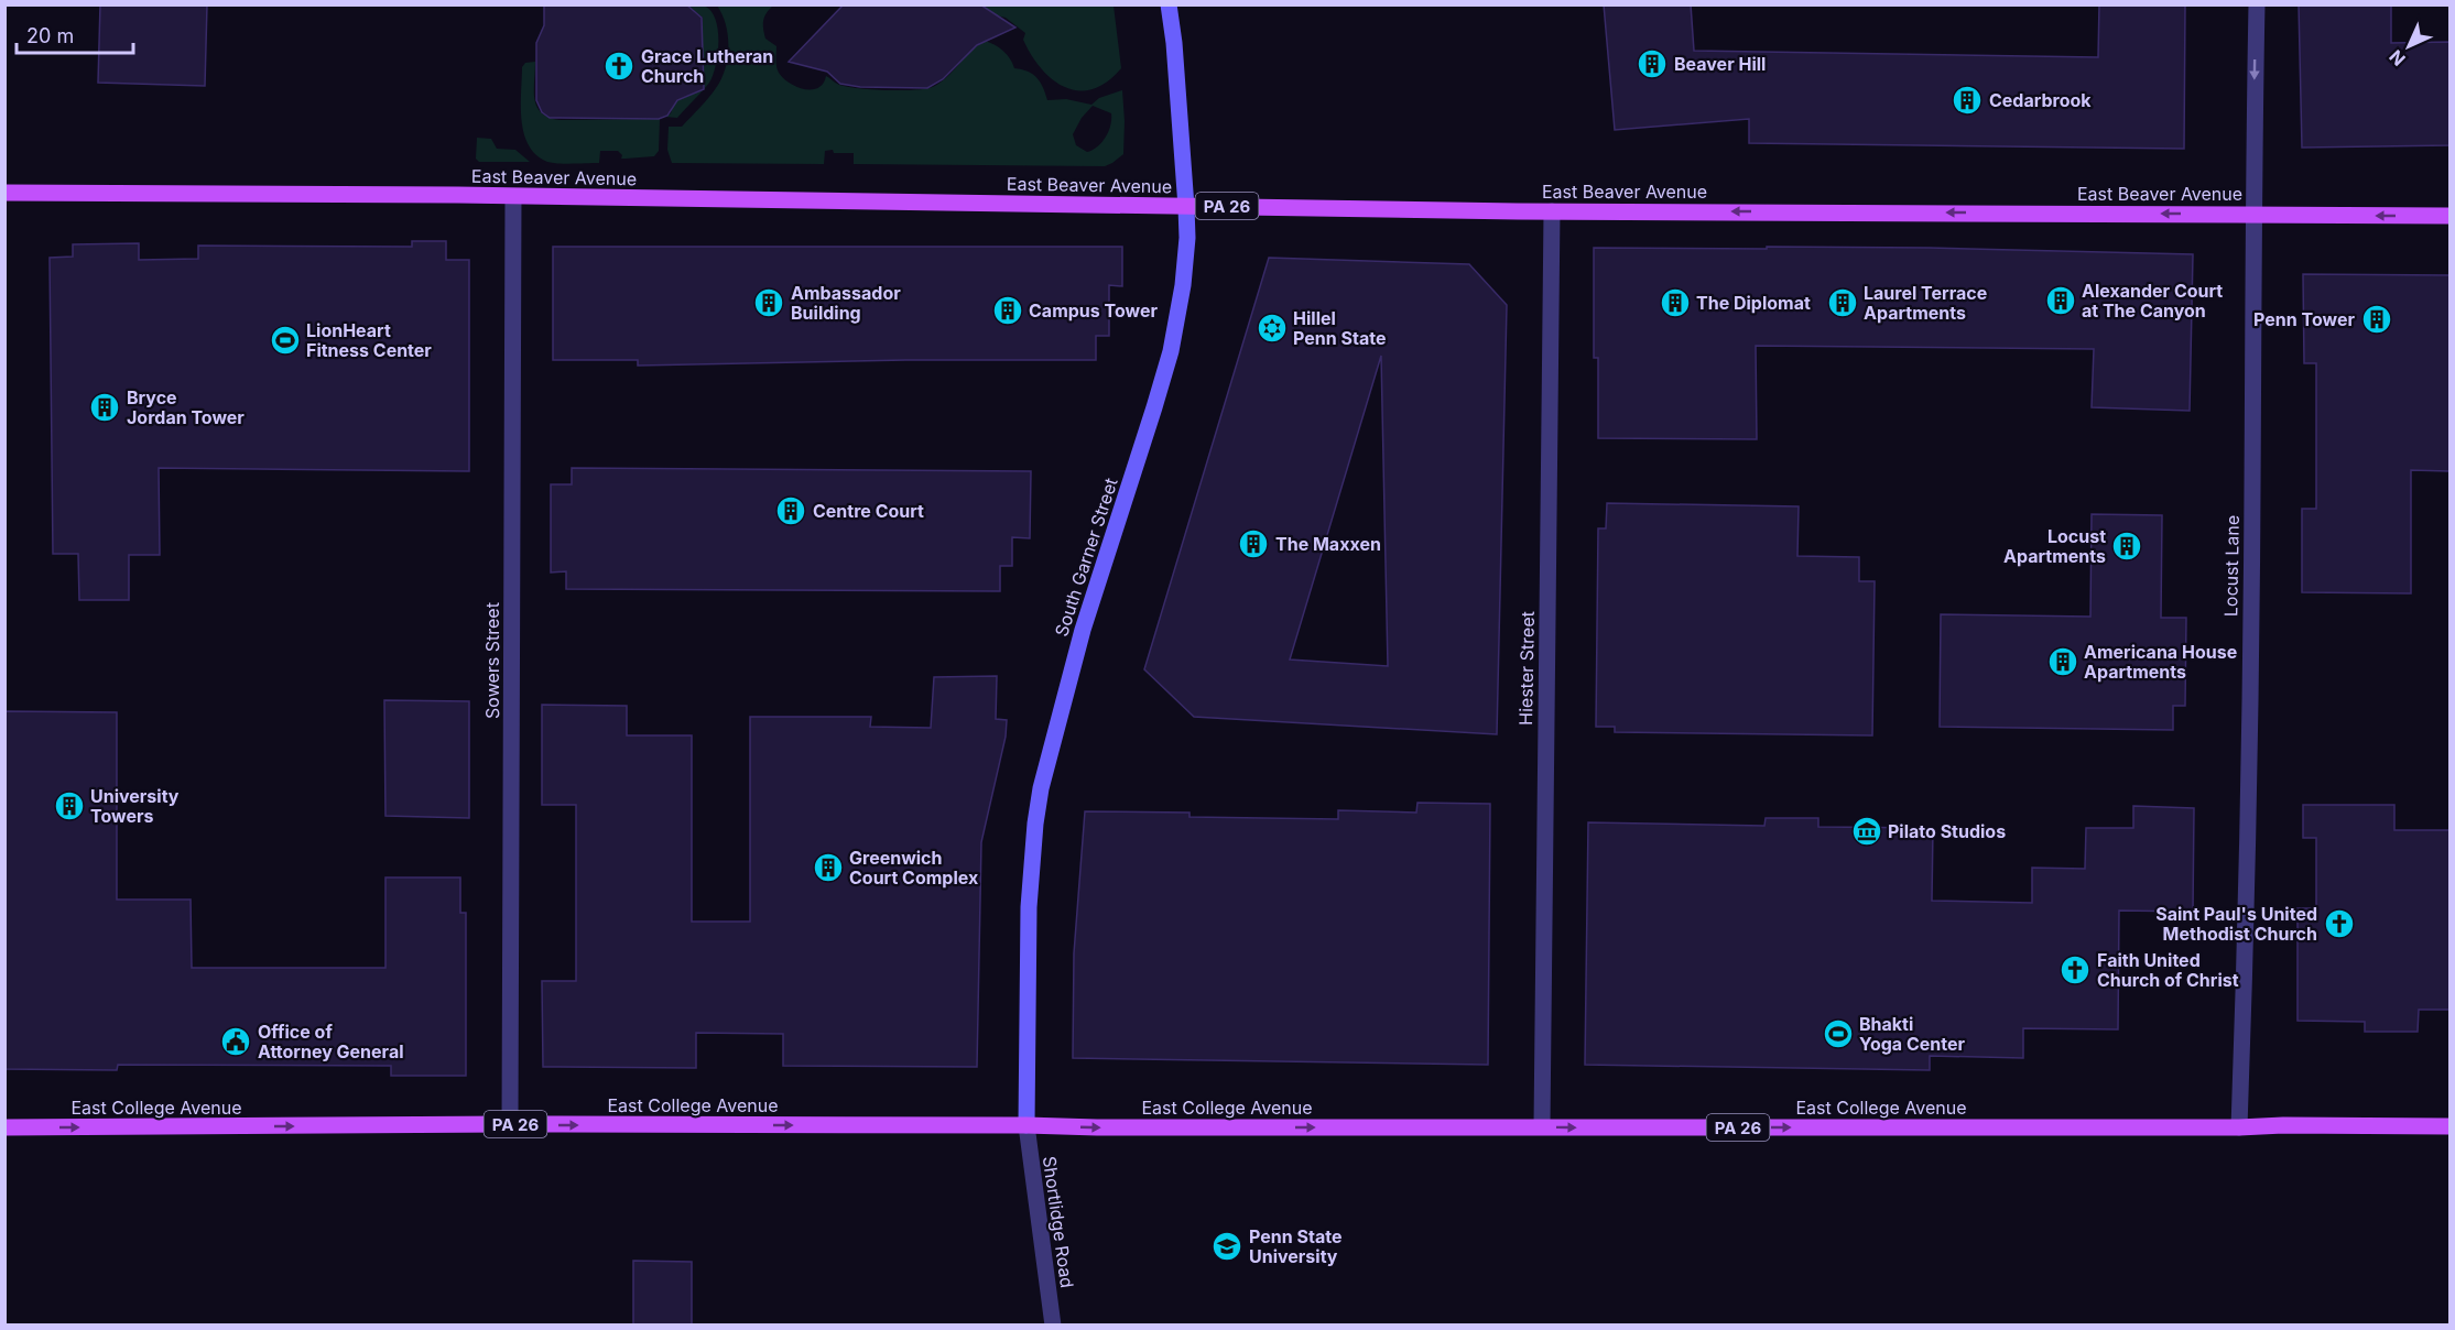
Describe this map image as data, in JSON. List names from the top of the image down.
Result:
{
  "streets": {
    "main road": ["East Beaver Avenue", "PA 26", "East College Avenue"],
    "street": [
      "South Garner Street",
      "Locust Lane",
      "Sowers Street",
      "Hiester Street",
      "Shortlidge Road"
    ]
  },
  "crossings": [
    ["East Beaver Avenue", "South Garner Street"],
    ["East Beaver Avenue", "Locust Lane"],
    ["East Beaver Avenue", "Sowers Street"],
    ["East Beaver Avenue", "Hiester Street"],
    ["South Garner Street", "East College Avenue"],
    ["South Garner Street", "Shortlidge Road"],
    ["Locust Lane", "East College Avenue"],
    ["Sowers Street", "East College Avenue"],
    ["Hiester Street", "East College Avenue"],
    ["East College Avenue", "Shortlidge Road"]
  ],
  "one_way": ["East Beaver Avenue", "East College Avenue"],
  "places": {
    "building": [
      "Beaver Hill",
      "Cedarbrook",
      "Alexander Court at The Canyon",
      "Ambassador Building",
      "The Diplomat",
      "Laurel Terrace Apartments",
      "Campus Tower",
      "Penn Tower",
      "Bryce Jordan Tower",
      "Centre Court",
      "The Maxxen",
      "Locust Apartments",
      "Americana House Apartments",
      "University Towers",
      "Greenwich Court Complex"
    ],
    "church": ["Grace Lutheran Church", "Saint Paul's United Methodist Church", "Faith United Church of Christ"],
    "synagogue": ["Hillel Penn State"],
    "sports": ["LionHeart Fitness Center", "Bhakti Yoga Center"],
    "museum": ["Pilato Studios"],
    "public building": ["Office of Attorney General"],
    "school or university": ["Penn State University"]
  },
  "scale_bar": "20 m",
  "north": "bottom left"
}
